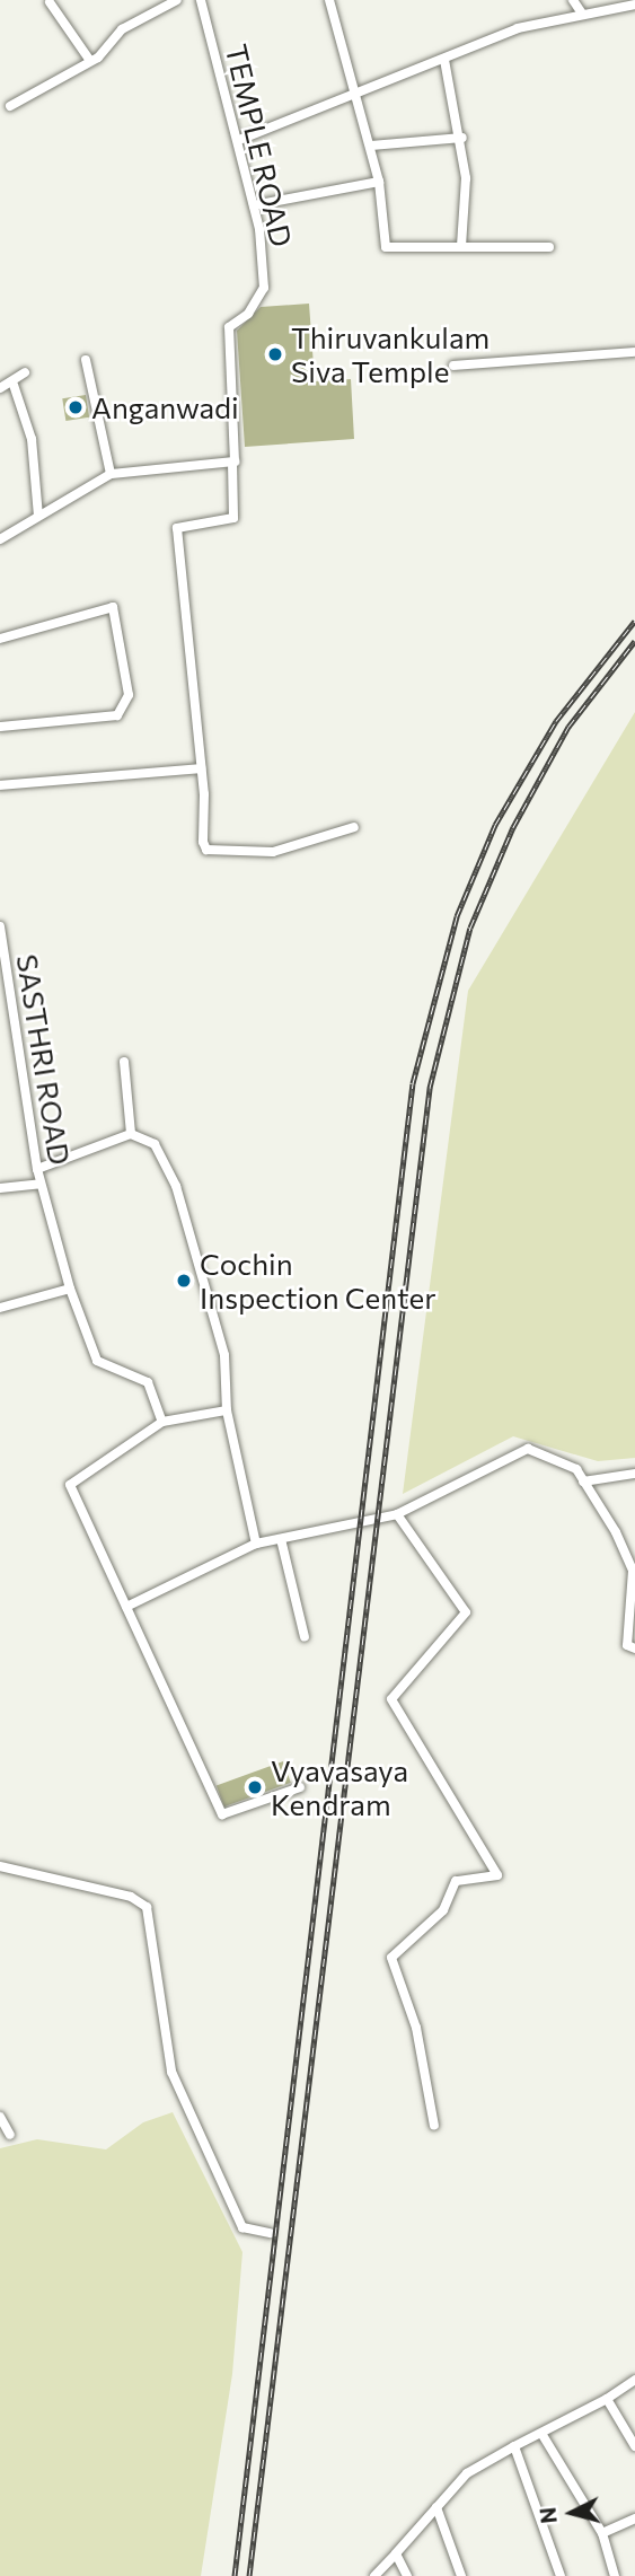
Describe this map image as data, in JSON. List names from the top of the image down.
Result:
{
  "streets": {
    "street": ["TEMPLE ROAD", "SASTHRI ROAD"]
  },
  "places": [
    "Thiruvankulam Siva Temple",
    "Anganwadi",
    "Cochin Inspection Center",
    "Vyavasaya Kendram"
  ],
  "north": "left"
}
